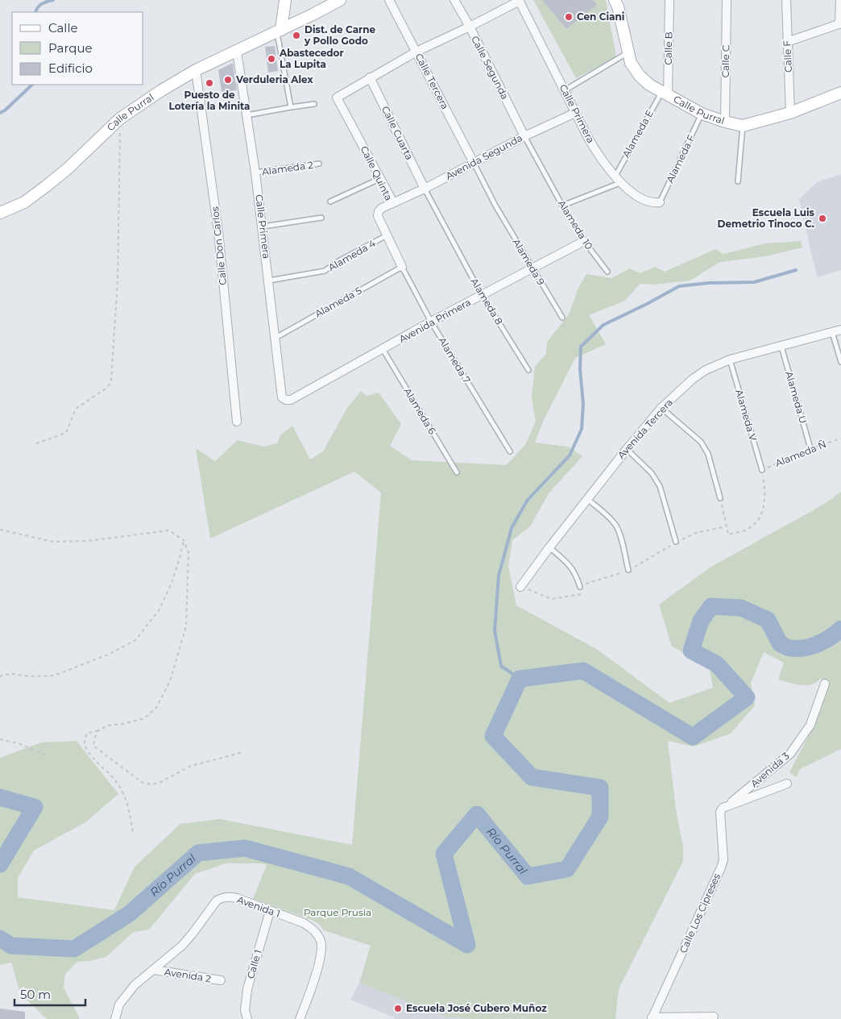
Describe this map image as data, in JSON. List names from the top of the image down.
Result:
{
  "streets": {
    "street": [
      "Calle B",
      "Calle F",
      "Calle C",
      "Calle Segunda",
      "Calle Tercera",
      "Calle Purral",
      "Calle Primera",
      "Calle Cuarta",
      "Avenida Segunda",
      "Calle Quinta",
      "Calle Don Carlos",
      "Avenida Primera",
      "Avenida Tercera",
      "Avenida 3",
      "Avenida 1",
      "Calle Los Cipreses",
      "Calle 1",
      "Avenida 2"
    ],
    "lane": [
      "Alameda E",
      "Alameda F",
      "Alameda 2",
      "Alameda 10",
      "Alameda 4",
      "Alameda 9",
      "Alameda 8",
      "Alameda 5",
      "Alameda 7",
      "Alameda U",
      "Alameda 6",
      "Alameda V"
    ],
    "path": ["Alameda Ñ"]
  },
  "crossings": [
    ["Calle B", "Calle Purral"],
    ["Calle B", "Alameda E"],
    ["Calle F", "Calle Purral"],
    ["Calle C", "Calle Purral"],
    ["Calle Segunda", "Avenida Segunda"],
    ["Calle Segunda", "Alameda 10"],
    ["Calle Tercera", "Avenida Segunda"],
    ["Calle Tercera", "Alameda 9"],
    ["Calle Purral", "Calle Primera"],
    ["Calle Purral", "Alameda E"],
    ["Calle Purral", "Alameda F"],
    ["Calle Purral", "Calle Don Carlos"],
    ["Calle Primera", "Alameda E"],
    ["Calle Primera", "Avenida Segunda"],
    ["Calle Primera", "Alameda F"],
    ["Calle Primera", "Alameda 2"],
    ["Calle Primera", "Alameda 4"],
    ["Calle Primera", "Alameda 5"],
    ["Calle Primera", "Avenida Primera"],
    ["Calle Cuarta", "Avenida Segunda"],
    ["Calle Cuarta", "Calle Quinta"],
    ["Calle Cuarta", "Alameda 8"],
    ["Avenida Segunda", "Calle Quinta"],
    ["Avenida Segunda", "Alameda 10"],
    ["Avenida Segunda", "Alameda 9"],
    ["Avenida Segunda", "Alameda 8"],
    ["Calle Quinta", "Alameda 4"],
    ["Calle Quinta", "Alameda 5"],
    ["Calle Quinta", "Alameda 7"],
    ["Alameda 10", "Avenida Primera"],
    ["Alameda 9", "Avenida Primera"],
    ["Alameda 8", "Avenida Primera"],
    ["Alameda 5", "Alameda 7"],
    ["Avenida Primera", "Alameda 7"],
    ["Avenida Primera", "Alameda 6"],
    ["Alameda U", "Avenida Tercera"],
    ["Alameda U", "Alameda Ñ"],
    ["Alameda V", "Avenida Tercera"],
    ["Alameda V", "Alameda Ñ"],
    ["Avenida 3", "Calle Los Cipreses"],
    ["Avenida 1", "Calle 1"],
    ["Avenida 1", "Avenida 2"]
  ],
  "water": ["Río Purral"],
  "parks": ["Parque Prusia"],
  "places": [
    "Cen Ciani",
    "Dist. de Carne y Pollo Godo",
    "Abastecedor La Lupita",
    "Verduleria Alex",
    "Puesto de Lotería la Minita",
    "Escuela Luis Demetrio Tinoco C.",
    "Escuela José Cubero Muñoz"
  ],
  "legend": ["Calle", "Parque", "Edificio"],
  "scale_bar": "50 m"
}
